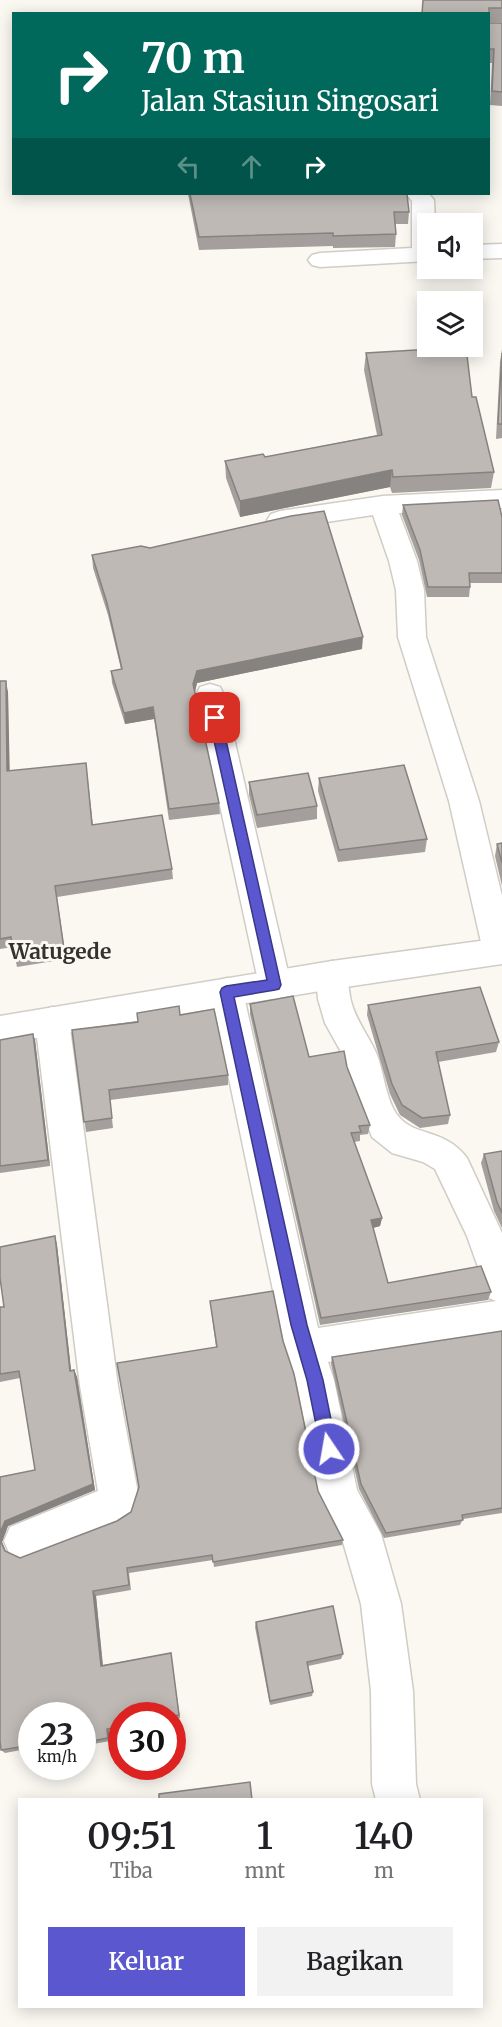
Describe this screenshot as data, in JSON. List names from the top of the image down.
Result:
{
  "districts": ["Watugede"],
  "page": {
    "turn": ["70 m", "Jalan Stasiun Singosari"],
    "speed": "23 km/h",
    "limit": "30",
    "eta": [
      "09:51",
      "Tiba",
      "1",
      "mnt",
      "140",
      "m"
    ],
    "buttons": ["Keluar", "Bagikan"]
  }
}
